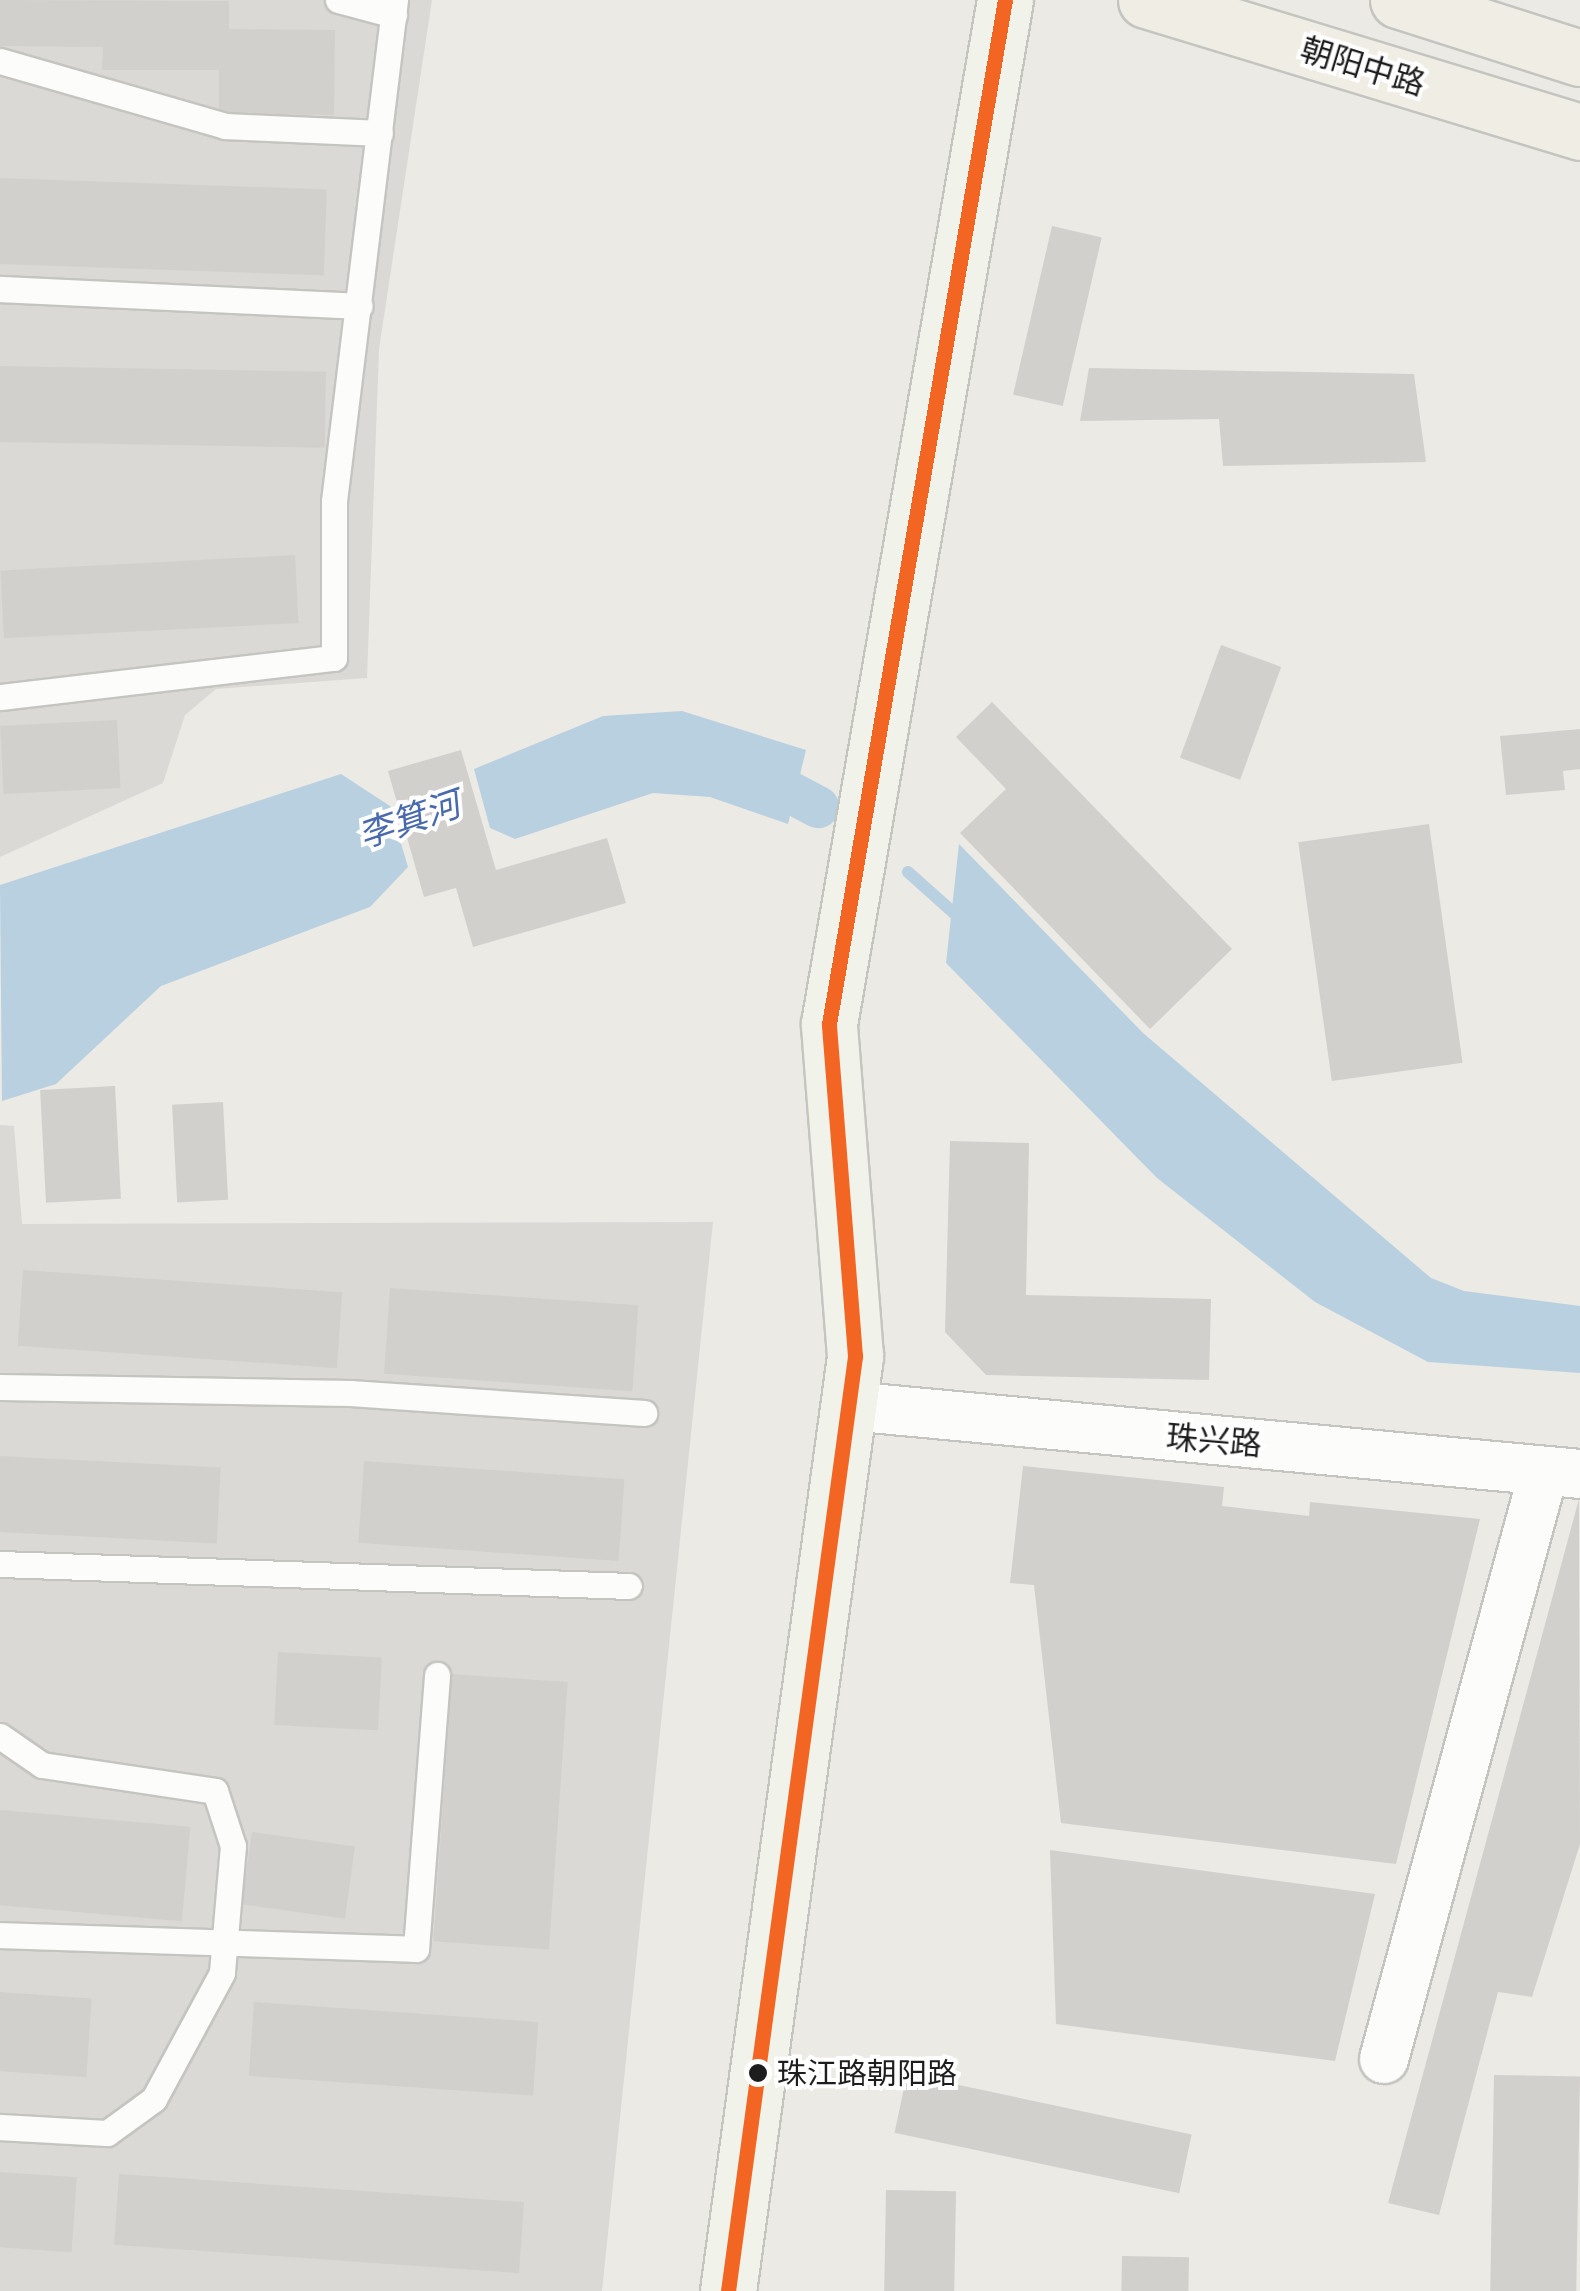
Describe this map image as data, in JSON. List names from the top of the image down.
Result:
{
  "streets": {
    "main road": ["朝阳中路"],
    "street": ["珠兴路"]
  },
  "water": ["李箕河"],
  "places": ["珠江路朝阳路"]
}
